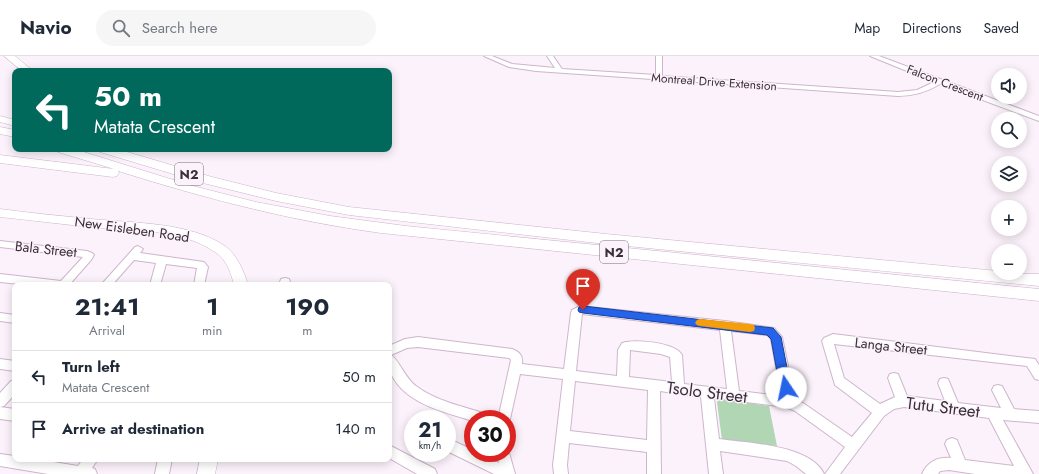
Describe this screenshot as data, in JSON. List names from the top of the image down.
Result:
{
  "streets": {
    "highway": ["N2"],
    "main road": ["New Eisleben Road"],
    "street": [
      "Montreal Drive Extension",
      "Falcon Crescent",
      "Bala Street",
      "Langa Street",
      "Tsolo Street",
      "Tutu Street"
    ]
  },
  "crossings": [
    ["Montreal Drive Extension", "Falcon Crescent"],
    ["Langa Street", "Tutu Street"],
    ["Tsolo Street", "Tutu Street"]
  ],
  "page": {
    "header": "Navio",
    "search": "Search here",
    "nav": ["Map", "Directions", "Saved"],
    "map_buttons": ["+", "−"],
    "turn": ["50 m", "Matata Crescent"],
    "eta": [
      "21:41",
      "Arrival",
      "1",
      "min",
      "190",
      "m"
    ],
    "list": [
      {
        "name": "Turn left",
        "note": "Matata Crescent",
        "value": "50 m"
      },
      {
        "name": "Arrive at destination",
        "value": "140 m"
      }
    ],
    "speed": "21 km/h",
    "limit": "30"
  }
}
